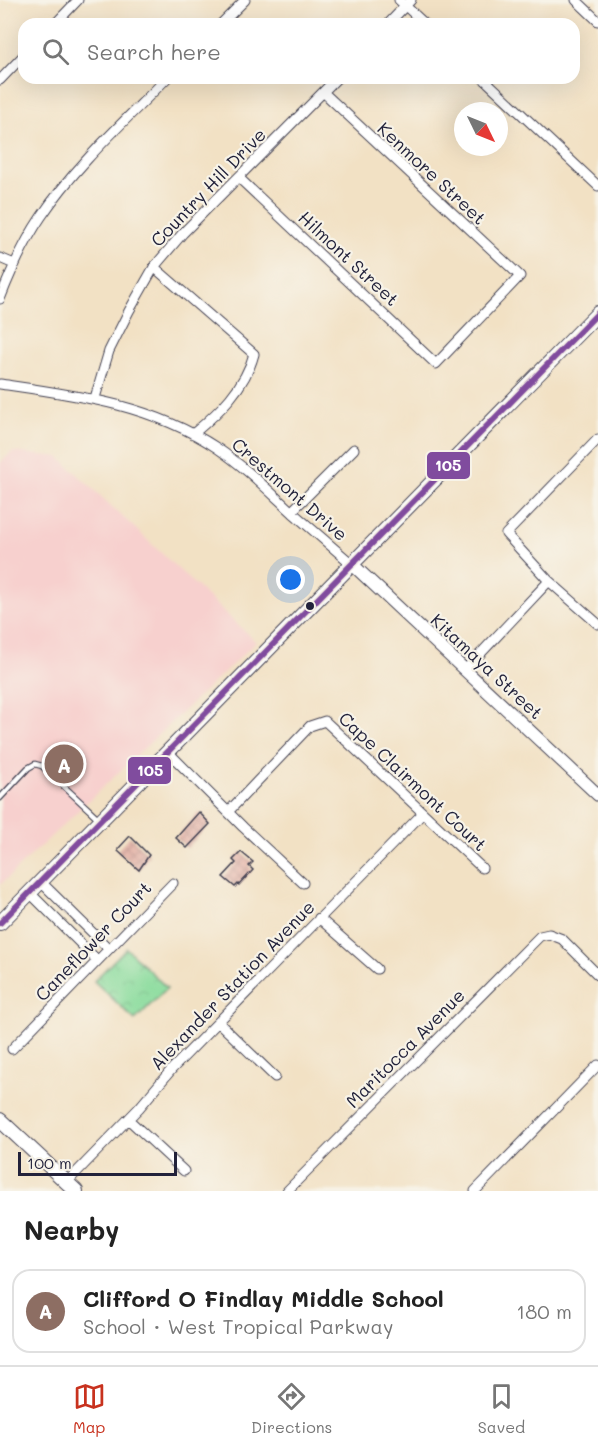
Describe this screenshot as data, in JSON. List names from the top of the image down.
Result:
{
  "streets": {
    "street": [
      "Kenmore Street",
      "Country Hill Drive",
      "Hilmont Street",
      "Crestmont Drive",
      "Kitamaya Street",
      "Cape Clairmont Court",
      "Caneflower Court",
      "Alexander Station Avenue",
      "Maritocca Avenue"
    ]
  },
  "crossings": [
    ["Kenmore Street", "Country Hill Drive"],
    ["Kenmore Street", "Hilmont Street"],
    ["Country Hill Drive", "Hilmont Street"],
    ["Country Hill Drive", "Crestmont Drive"],
    ["Crestmont Drive", "Kitamaya Street"],
    ["Cape Clairmont Court", "Alexander Station Avenue"]
  ],
  "lines": ["transit line 105"],
  "scale_bar": "100 m",
  "north": "bottom right",
  "page": {
    "search": "Search here",
    "pins": "A",
    "scale": "100 m",
    "heading": "Nearby",
    "list": [
      {
        "mark": "A",
        "name": "Clifford O Findlay Middle School",
        "note": "School · West Tropical Parkway",
        "value": "180 m"
      }
    ],
    "nav": ["Map", "Directions", "Saved"]
  }
}
